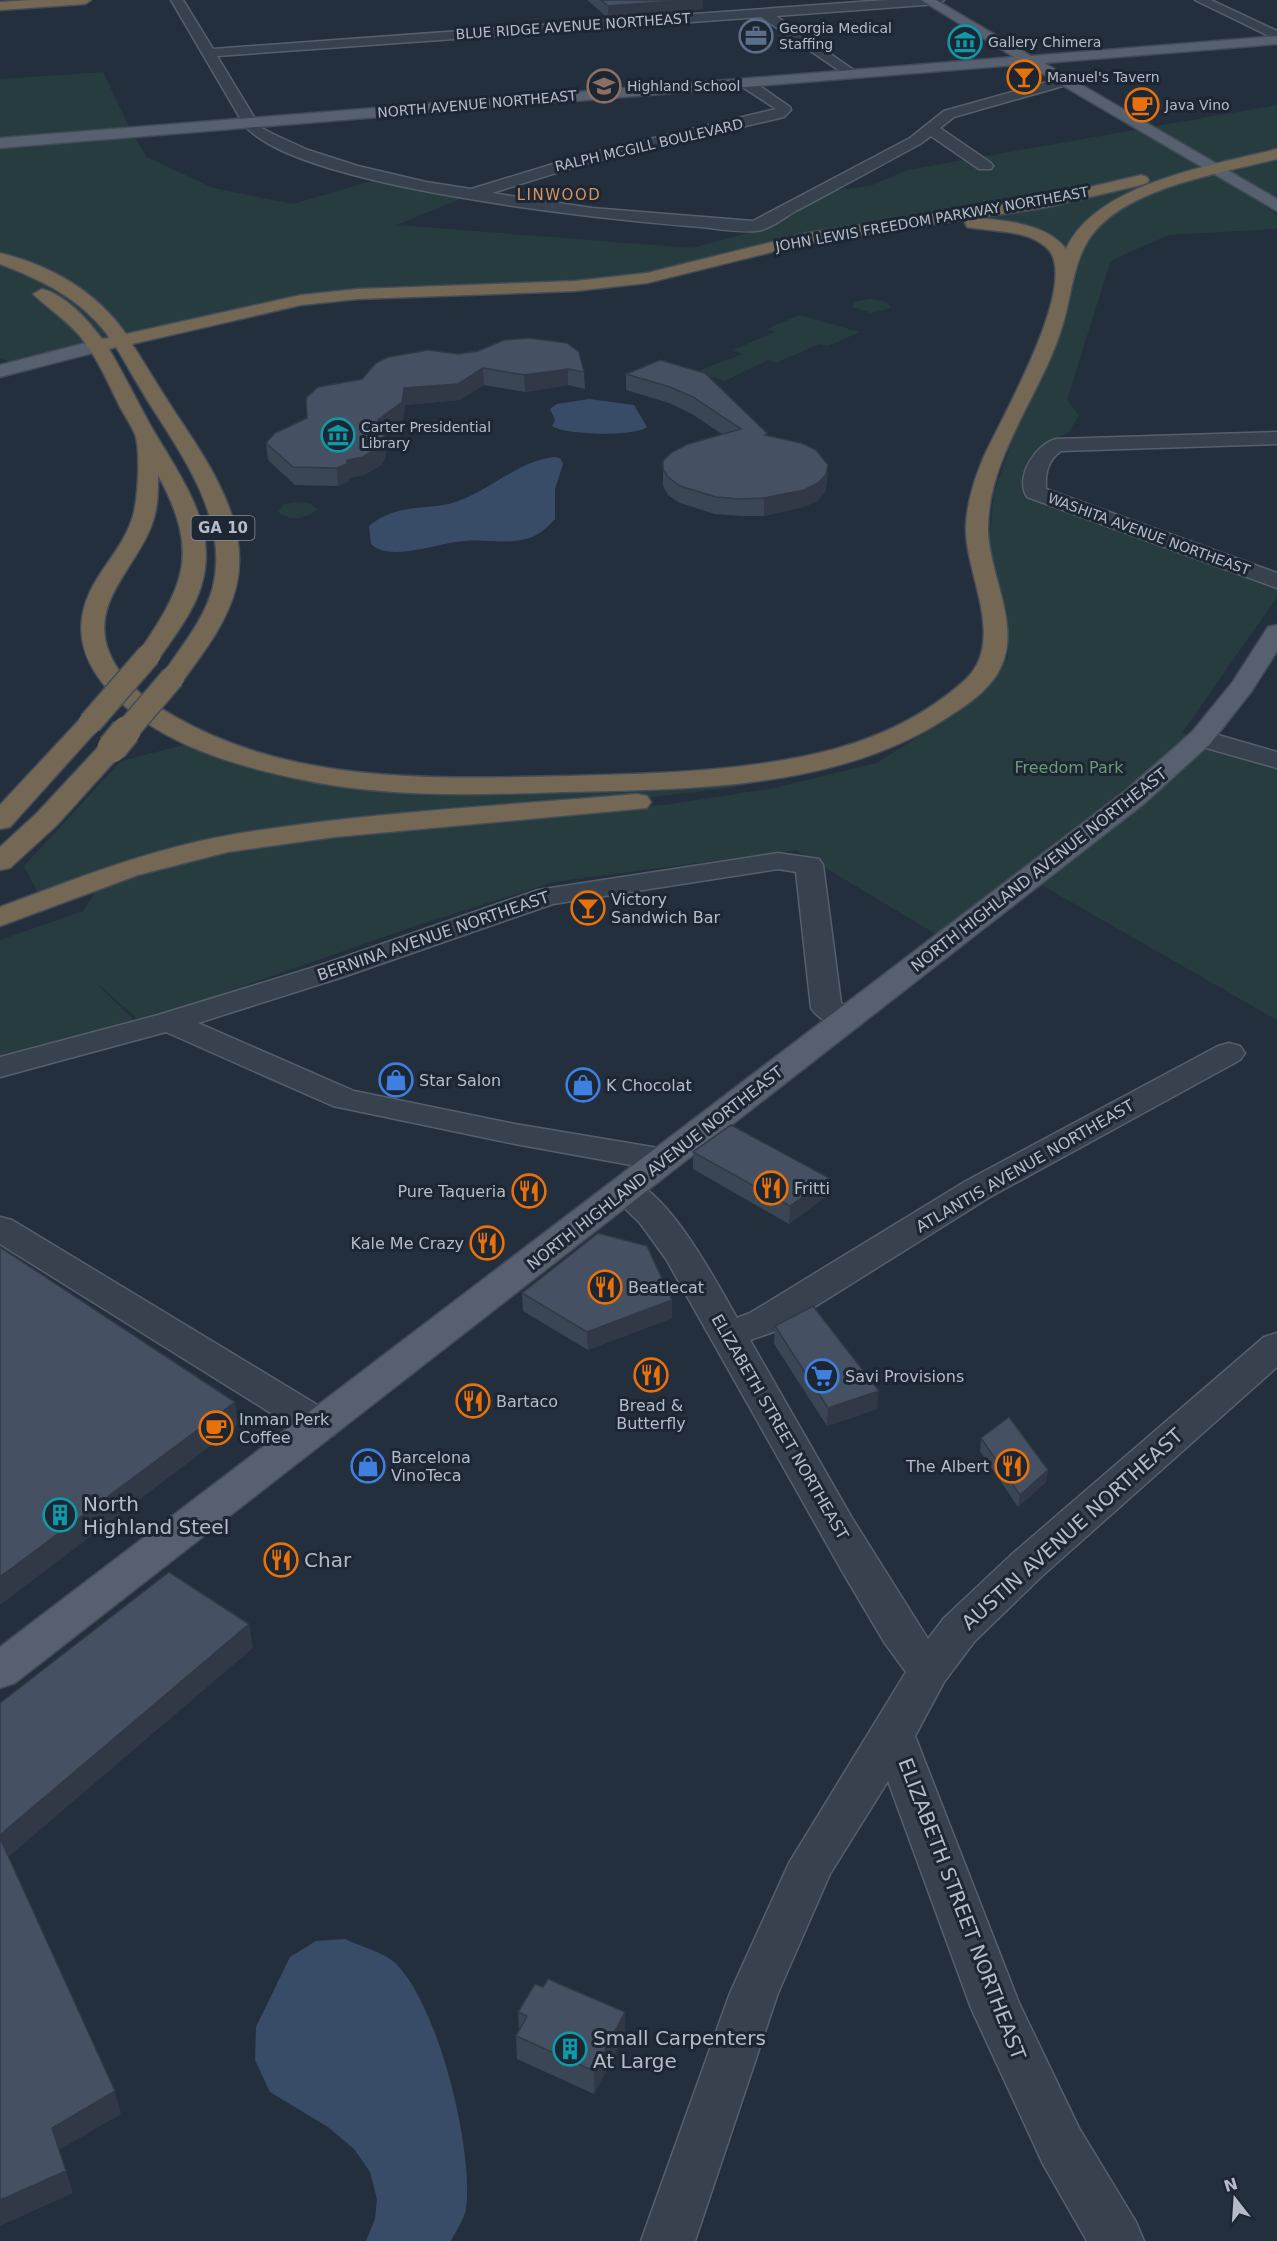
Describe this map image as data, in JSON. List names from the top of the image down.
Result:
{
  "streets": {
    "highway": ["JOHN LEWIS FREEDOM PARKWAY NORTHEAST", "GA 10"],
    "main road": ["NORTH AVENUE NORTHEAST", "NORTH HIGHLAND AVENUE NORTHEAST"],
    "street": [
      "BLUE RIDGE AVENUE NORTHEAST",
      "RALPH MCGILL BOULEVARD",
      "WASHITA AVENUE NORTHEAST",
      "BERNINA AVENUE NORTHEAST",
      "ATLANTIS AVENUE NORTHEAST",
      "ELIZABETH STREET NORTHEAST",
      "AUSTIN AVENUE NORTHEAST"
    ]
  },
  "crossings": [
    ["NORTH AVENUE NORTHEAST", "RALPH MCGILL BOULEVARD"],
    ["JOHN LEWIS FREEDOM PARKWAY NORTHEAST", "GA 10"],
    ["NORTH HIGHLAND AVENUE NORTHEAST", "BERNINA AVENUE NORTHEAST"],
    ["NORTH HIGHLAND AVENUE NORTHEAST", "ELIZABETH STREET NORTHEAST"],
    ["ATLANTIS AVENUE NORTHEAST", "ELIZABETH STREET NORTHEAST"],
    ["ELIZABETH STREET NORTHEAST", "AUSTIN AVENUE NORTHEAST"]
  ],
  "districts": ["LINWOOD"],
  "parks": ["Freedom Park"],
  "places": {
    "office": ["Georgia Medical Staffing"],
    "museum": ["Gallery Chimera", "Carter Presidential Library"],
    "bar": ["Manuel's Tavern", "Victory Sandwich Bar"],
    "school or university": ["Highland School"],
    "cafe": ["Java Vino", "Inman Perk Coffee"],
    "shop": ["Star Salon", "K Chocolat", "Barcelona VinoTeca"],
    "restaurant": [
      "Fritti",
      "Pure Taqueria",
      "Kale Me Crazy",
      "Beatlecat",
      "Bread & Butterfly",
      "Bartaco",
      "The Albert",
      "Char"
    ],
    "supermarket": ["Savi Provisions"],
    "building": ["North Highland Steel", "Small Carpenters At Large"]
  },
  "north": "top"
}
